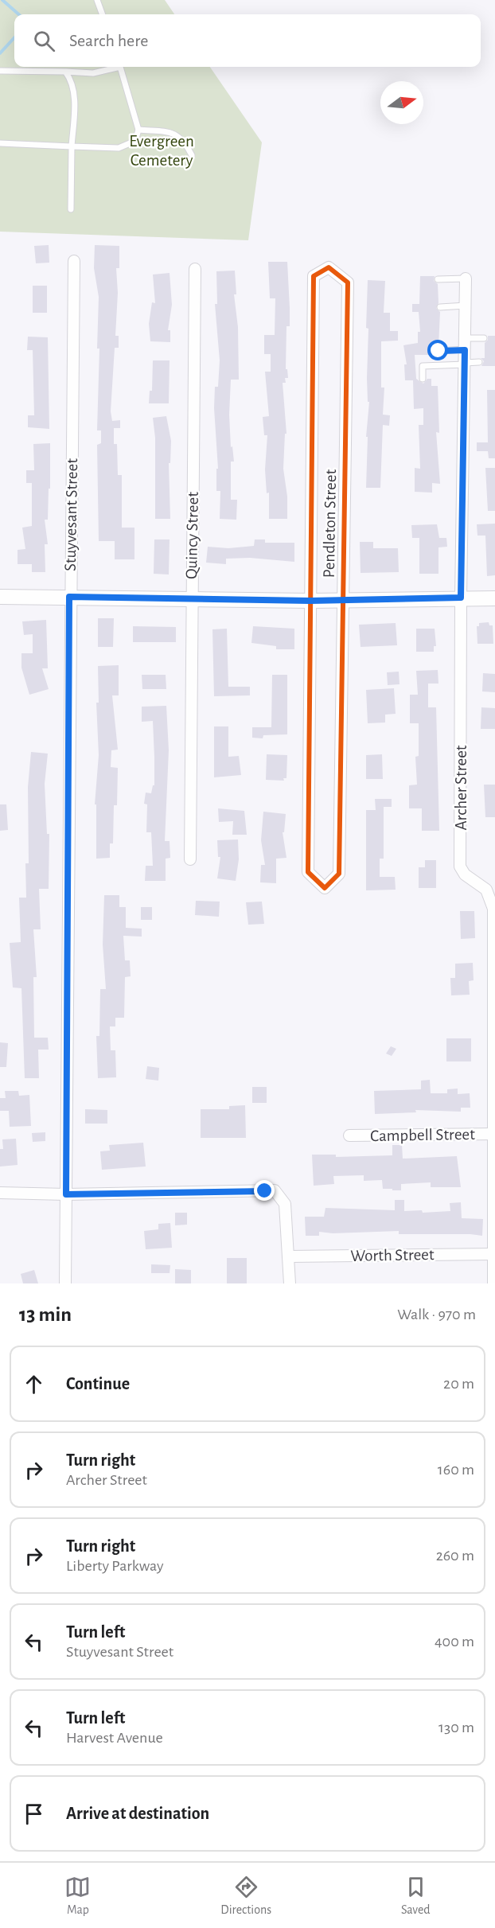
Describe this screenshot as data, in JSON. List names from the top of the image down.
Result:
{
  "streets": {
    "street": [
      "Stuyvesant Street",
      "Pendleton Street",
      "Quincy Street",
      "Archer Street",
      "Campbell Street",
      "Worth Street"
    ]
  },
  "crossings": [
    ["Archer Street", "Campbell Street"],
    ["Archer Street", "Worth Street"]
  ],
  "parks": ["Evergreen Cemetery"],
  "north": "right",
  "page": {
    "search": "Search here",
    "heading": ["13 min", "Walk · 970 m"],
    "list": [
      ["Continue", "20 m"],
      ["Turn right", "Archer Street", "160 m"],
      ["Turn right", "Liberty Parkway", "260 m"],
      ["Turn left", "Stuyvesant Street", "400 m"],
      ["Turn left", "Harvest Avenue", "130 m"],
      "Arrive at destination"
    ],
    "nav": ["Map", "Directions", "Saved"]
  }
}
